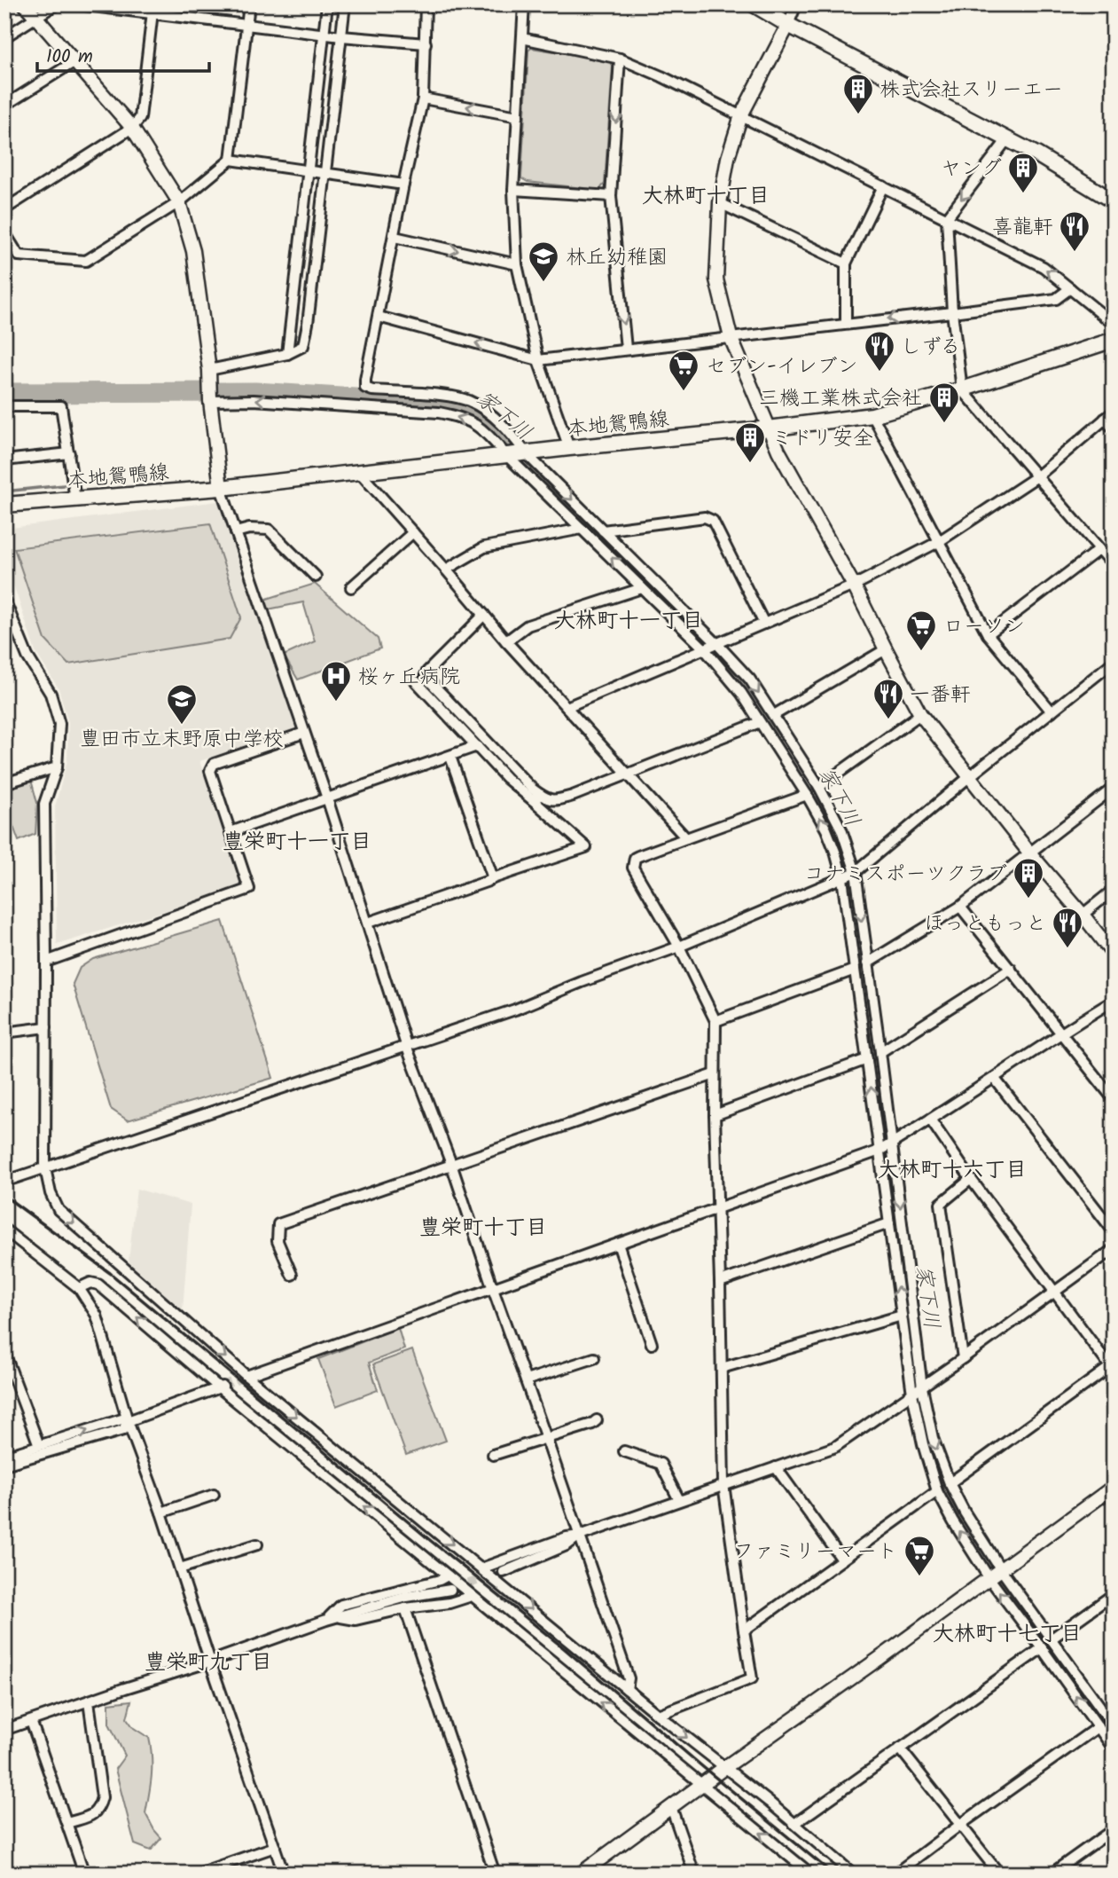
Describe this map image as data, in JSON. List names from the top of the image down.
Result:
{
  "streets": {
    "main road": ["本地鴛鴨線"]
  },
  "districts": [
    "大林町十丁目",
    "大林町十一丁目",
    "豊栄町十一丁目",
    "大林町十六丁目",
    "豊栄町十丁目",
    "大林町十七丁目",
    "豊栄町九丁目"
  ],
  "water": ["家下川"],
  "places": {
    "building": [
      "株式会社スリーエー",
      "ヤング",
      "三機工業株式会社",
      "ミドリ安全",
      "コナミスポーツクラブ"
    ],
    "restaurant": [
      "喜龍軒",
      "しずる",
      "一番軒",
      "ほっともっと"
    ],
    "school or university": ["林丘幼稚園", "豊田市立末野原中学校"],
    "supermarket": ["セブン-イレブン", "ローソン", "ファミリーマート"],
    "hospital": ["桜ヶ丘病院"]
  },
  "scale_bar": "100 m"
}
